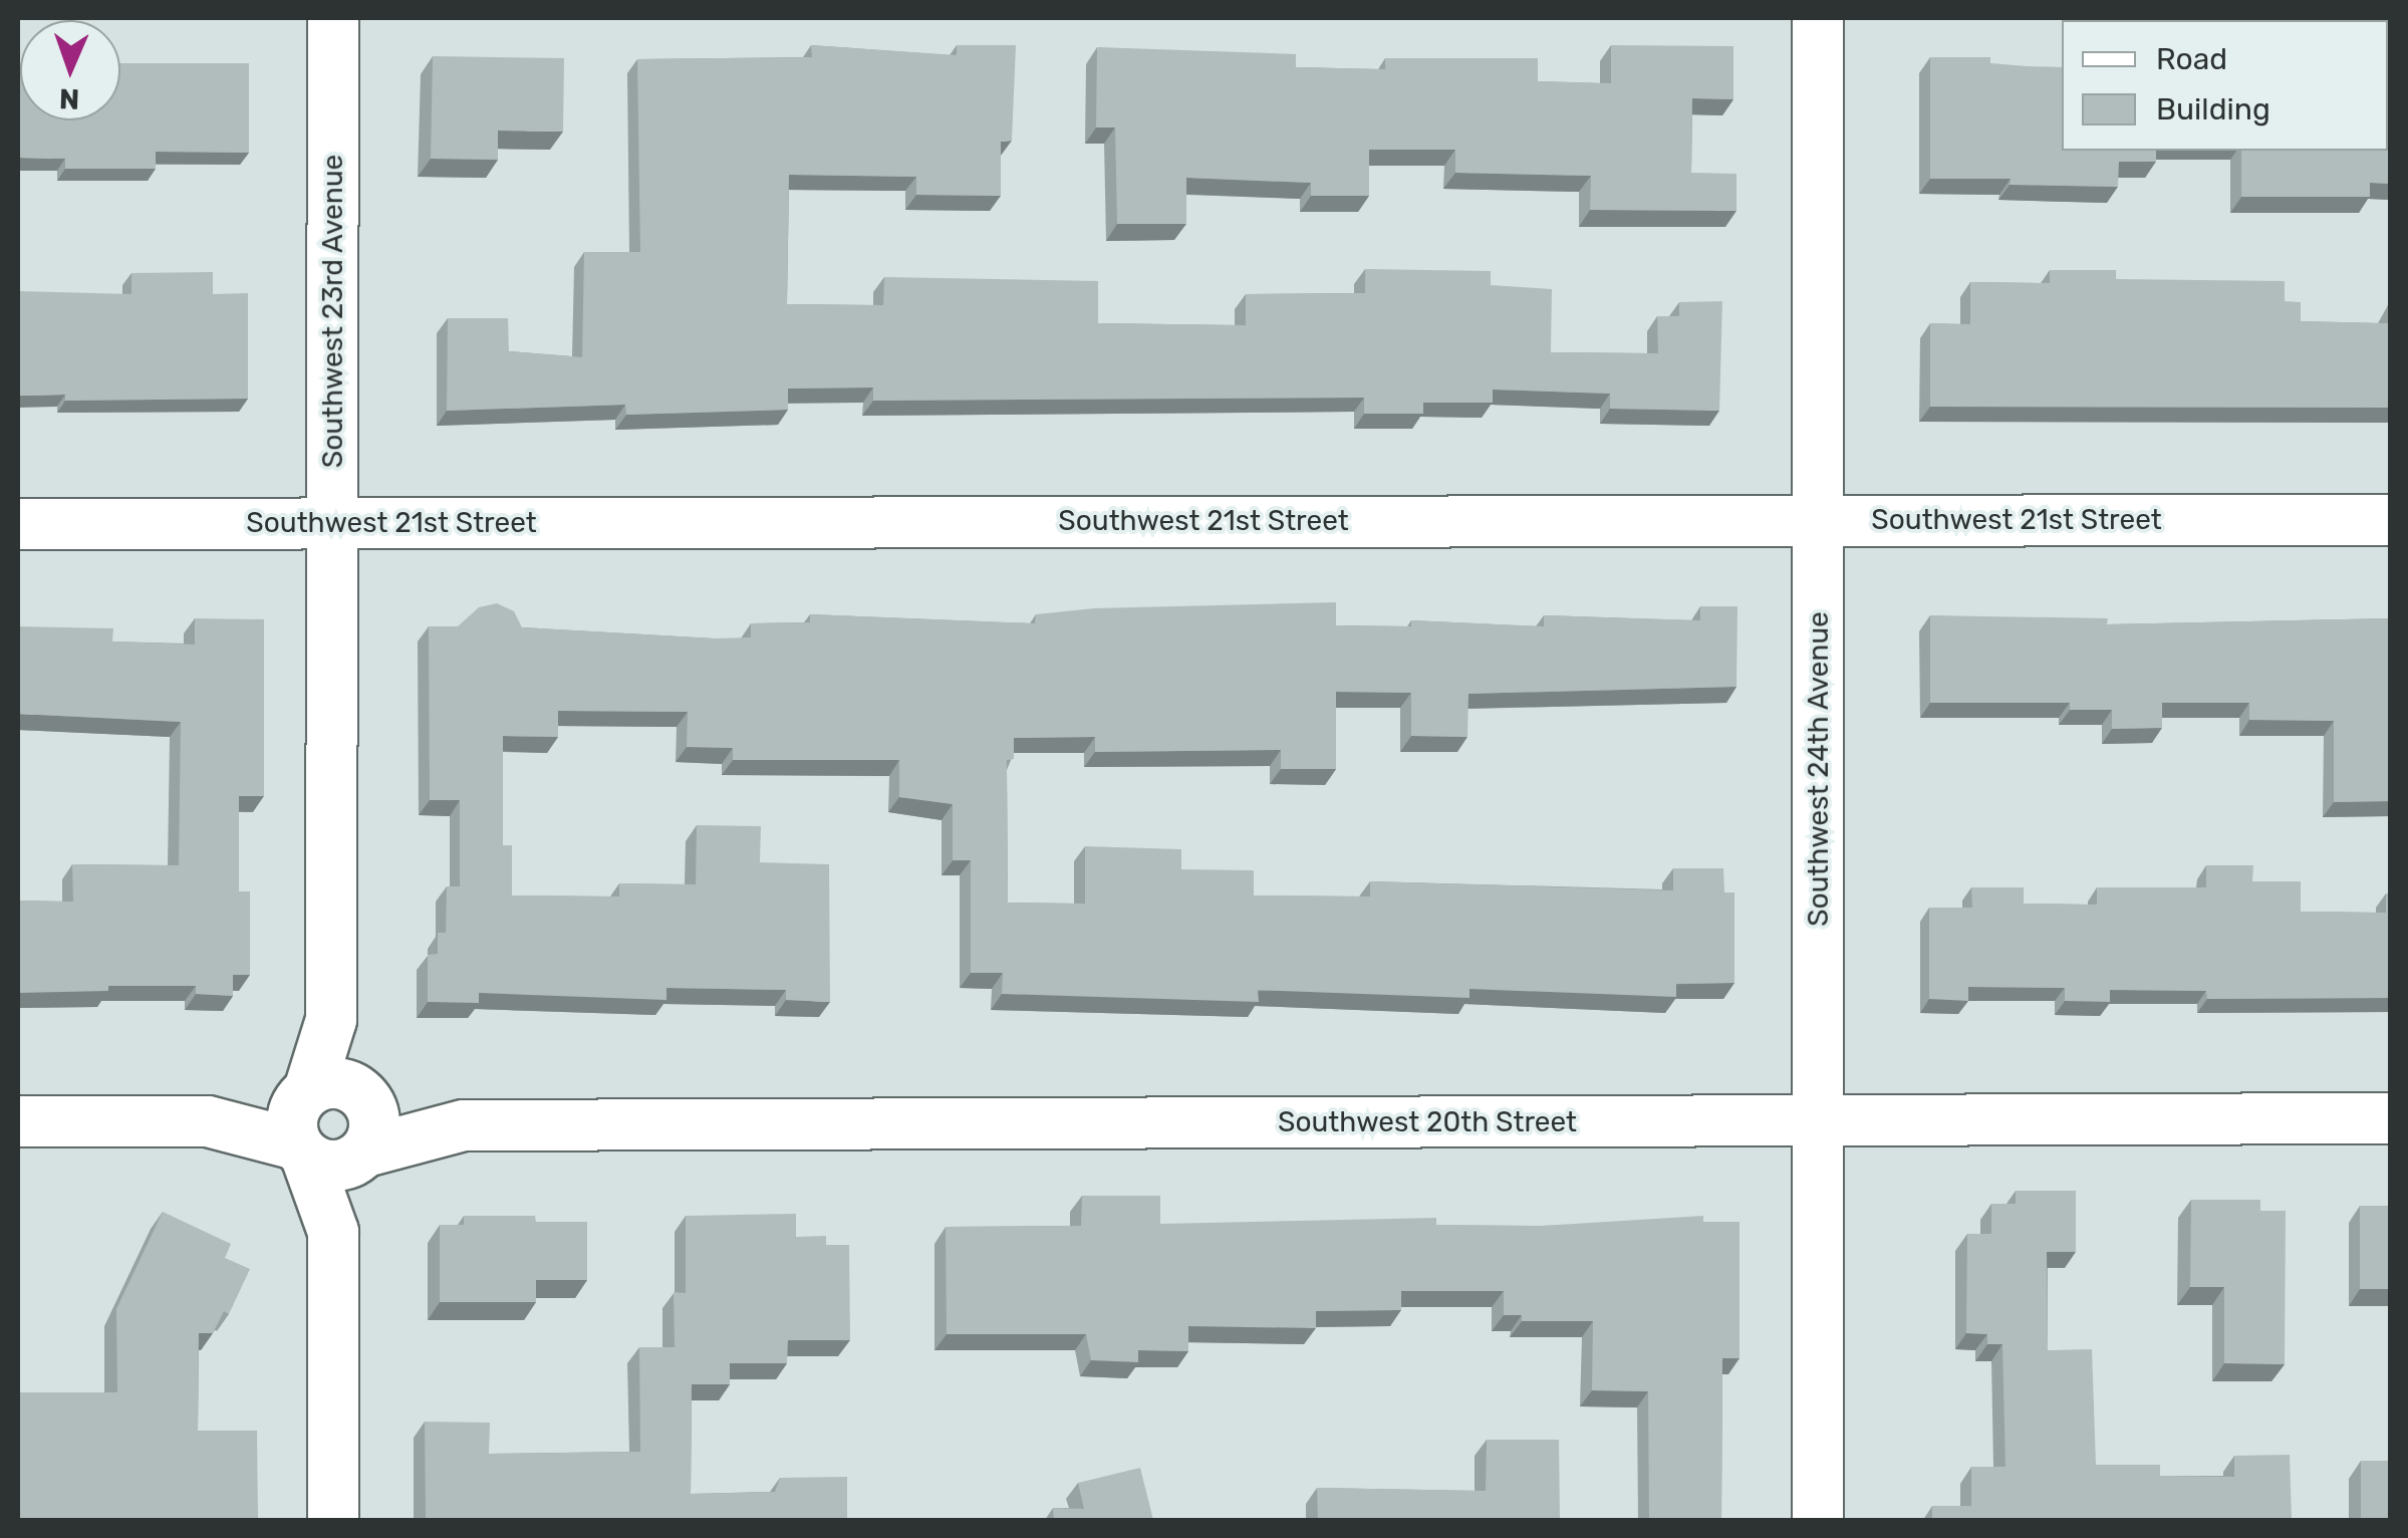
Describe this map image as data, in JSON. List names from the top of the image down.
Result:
{
  "streets": {
    "street": [
      "Southwest 23rd Avenue",
      "Southwest 21st Street",
      "Southwest 24th Avenue",
      "Southwest 20th Street"
    ]
  },
  "crossings": [
    ["Southwest 23rd Avenue", "Southwest 21st Street"],
    ["Southwest 23rd Avenue", "Southwest 20th Street"],
    ["Southwest 21st Street", "Southwest 24th Avenue"],
    ["Southwest 24th Avenue", "Southwest 20th Street"]
  ],
  "legend": ["Road", "Building"],
  "north": "bottom"
}
